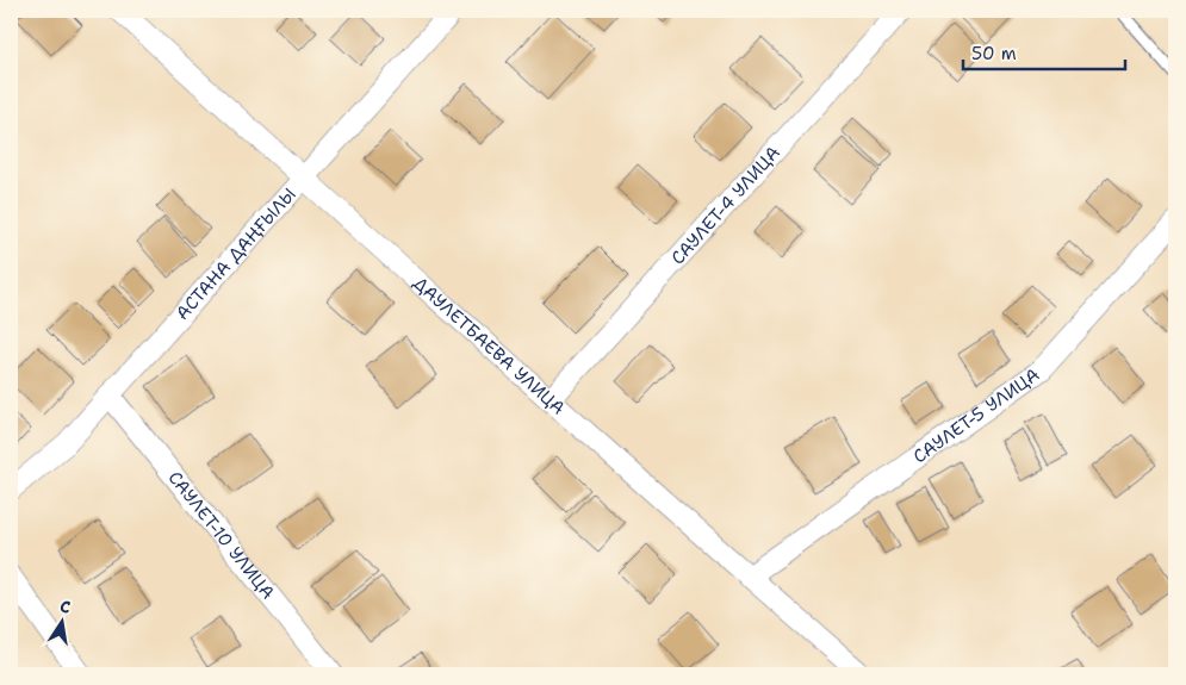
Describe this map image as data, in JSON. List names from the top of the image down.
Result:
{
  "streets": {
    "street": [
      "САУЛЕТ-4 УЛИЦА",
      "АСТАНА ДАҢҒЫЛЫ",
      "ДАУЛЕТБАЕВА УЛИЦА",
      "САУЛЕТ-5 УЛИЦА",
      "САУЛЕТ-10 УЛИЦА"
    ]
  },
  "crossings": [
    ["САУЛЕТ-4 УЛИЦА", "ДАУЛЕТБАЕВА УЛИЦА"],
    ["АСТАНА ДАҢҒЫЛЫ", "ДАУЛЕТБАЕВА УЛИЦА"],
    ["АСТАНА ДАҢҒЫЛЫ", "САУЛЕТ-10 УЛИЦА"],
    ["ДАУЛЕТБАЕВА УЛИЦА", "САУЛЕТ-5 УЛИЦА"]
  ],
  "scale_bar": "50 m",
  "north": "top"
}
